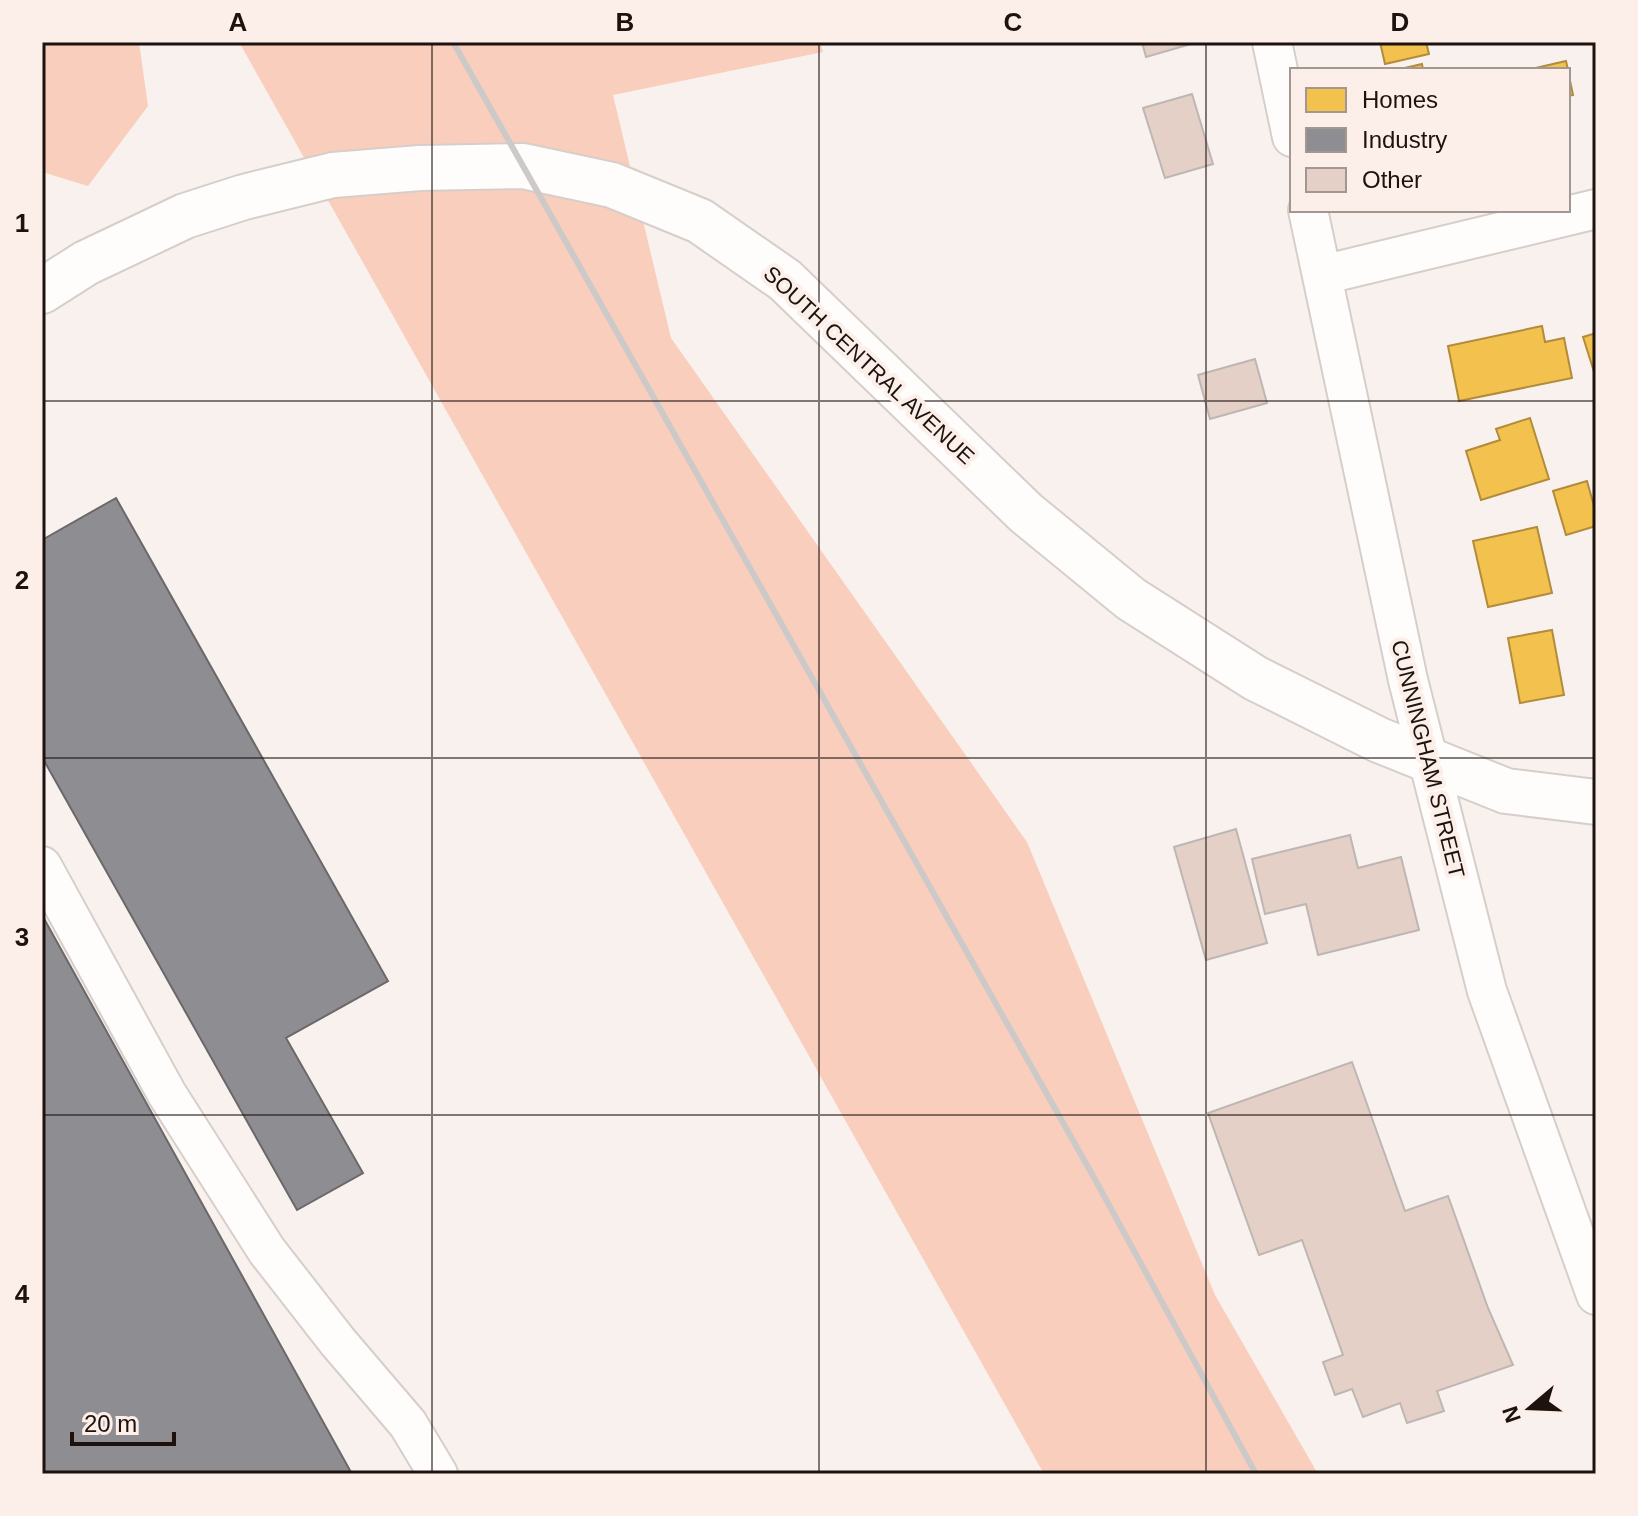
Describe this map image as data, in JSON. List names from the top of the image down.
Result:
{
  "streets": {
    "main road": ["SOUTH CENTRAL AVENUE"],
    "street": ["CUNNINGHAM STREET"]
  },
  "crossings": [
    ["SOUTH CENTRAL AVENUE", "CUNNINGHAM STREET"]
  ],
  "legend": ["Homes", "Industry", "Other"],
  "scale_bar": "20 m",
  "north": "left",
  "grid": {
    "columns": [
      "A",
      "B",
      "C",
      "D"
    ],
    "rows": [
      "1",
      "2",
      "3",
      "4"
    ]
  }
}
